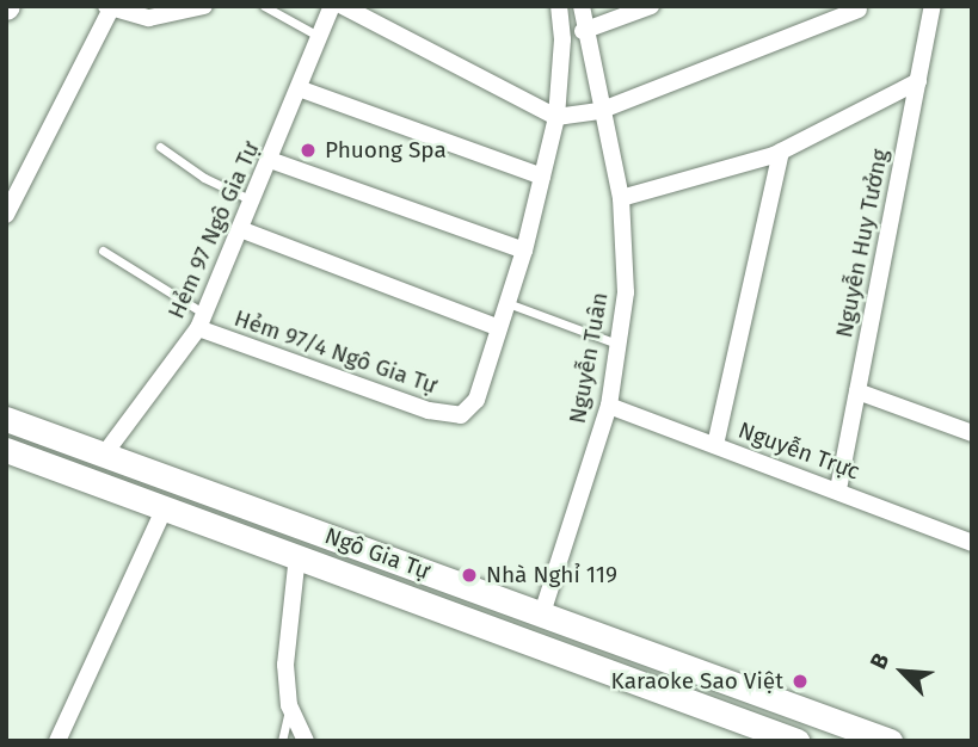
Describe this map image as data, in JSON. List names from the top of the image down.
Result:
{
  "streets": {
    "main road": ["Ngô Gia Tự"],
    "street": [
      "Hẻm 97 Ngô Gia Tự",
      "Nguyễn Huy Tưởng",
      "Hẻm 97/4 Ngô Gia Tự",
      "Nguyễn Tuân",
      "Nguyễn Trực"
    ]
  },
  "crossings": [
    ["Hẻm 97 Ngô Gia Tự", "Hẻm 97/4 Ngô Gia Tự"],
    ["Hẻm 97 Ngô Gia Tự", "Ngô Gia Tự"],
    ["Nguyễn Huy Tưởng", "Nguyễn Trực"],
    ["Nguyễn Tuân", "Nguyễn Trực"],
    ["Nguyễn Tuân", "Ngô Gia Tự"]
  ],
  "places": ["Phuong Spa", "Nhà Nghỉ 119", "Karaoke Sao Việt"],
  "north": "top left"
}
